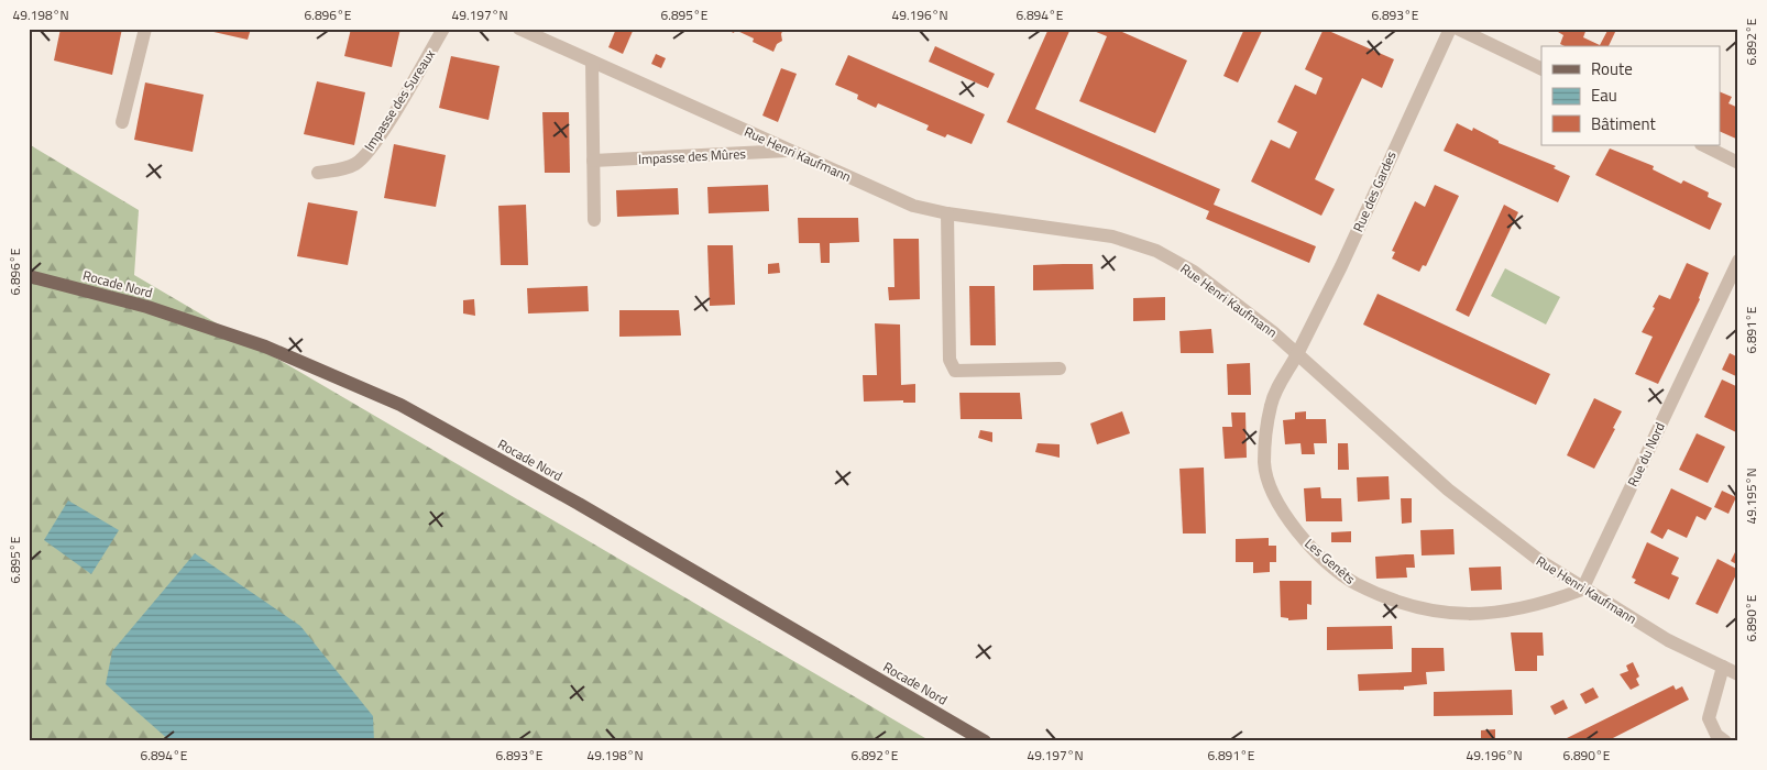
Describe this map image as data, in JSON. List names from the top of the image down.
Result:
{
  "streets": {
    "main road": ["Rocade Nord"],
    "street": [
      "Impasse des Sureaux",
      "Rue Henri Kaufmann",
      "Impasse des Mûres",
      "Rue des Gardes",
      "Rue du Nord",
      "Les Genêts"
    ]
  },
  "crossings": [
    ["Rue Henri Kaufmann", "Impasse des Mûres"],
    ["Rue Henri Kaufmann", "Rue des Gardes"],
    ["Rue Henri Kaufmann", "Rue du Nord"],
    ["Rue Henri Kaufmann", "Les Genêts"],
    ["Rue des Gardes", "Les Genêts"],
    ["Rue du Nord", "Les Genêts"]
  ],
  "legend": ["Route", "Eau", "Bâtiment"],
  "coordinates": [
    "49.198°N",
    "6.896°E",
    "49.197°N",
    "6.895°E",
    "49.196°N",
    "6.894°E",
    "6.893°E",
    "6.892°E",
    "6.891°E",
    "49.195°N",
    "6.890°E"
  ]
}
